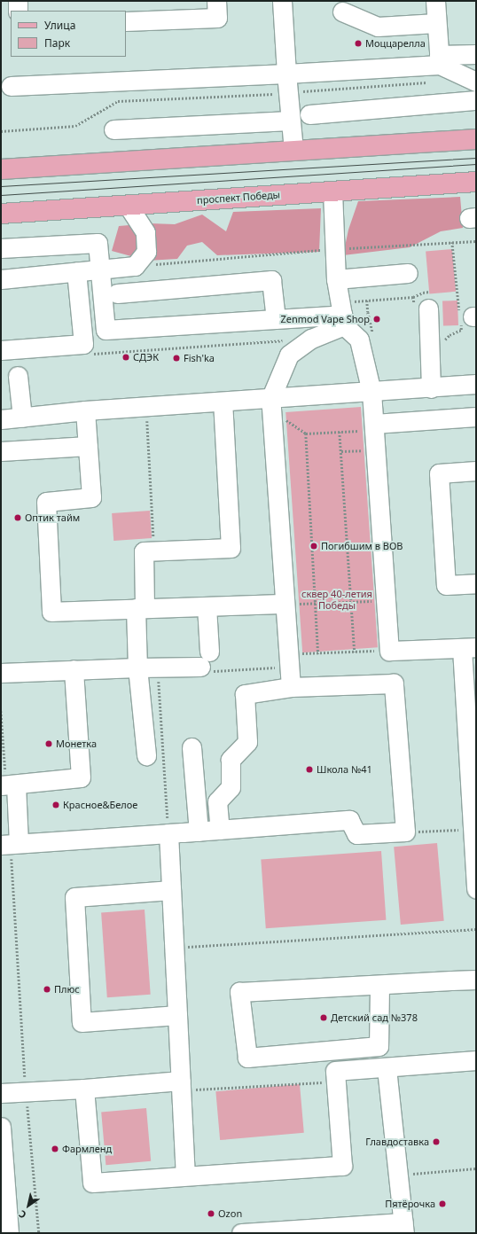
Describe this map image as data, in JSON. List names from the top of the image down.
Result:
{
  "streets": {
    "main road": ["проспект Победы"]
  },
  "parks": ["сквер 40-летия Победы"],
  "places": [
    "Моццарелла",
    "Zenmod Vape Shop",
    "СДЭК",
    "Fish'ka",
    "Оптик тайм",
    "Погибшим в ВОВ",
    "Монетка",
    "Школа №41",
    "Красное&Белое",
    "Плюс",
    "Детский сад №378",
    "Главдоставка",
    "Фармленд",
    "Пятёрочка",
    "Ozon"
  ],
  "legend": ["Улица", "Парк"],
  "north": "bottom left"
}
